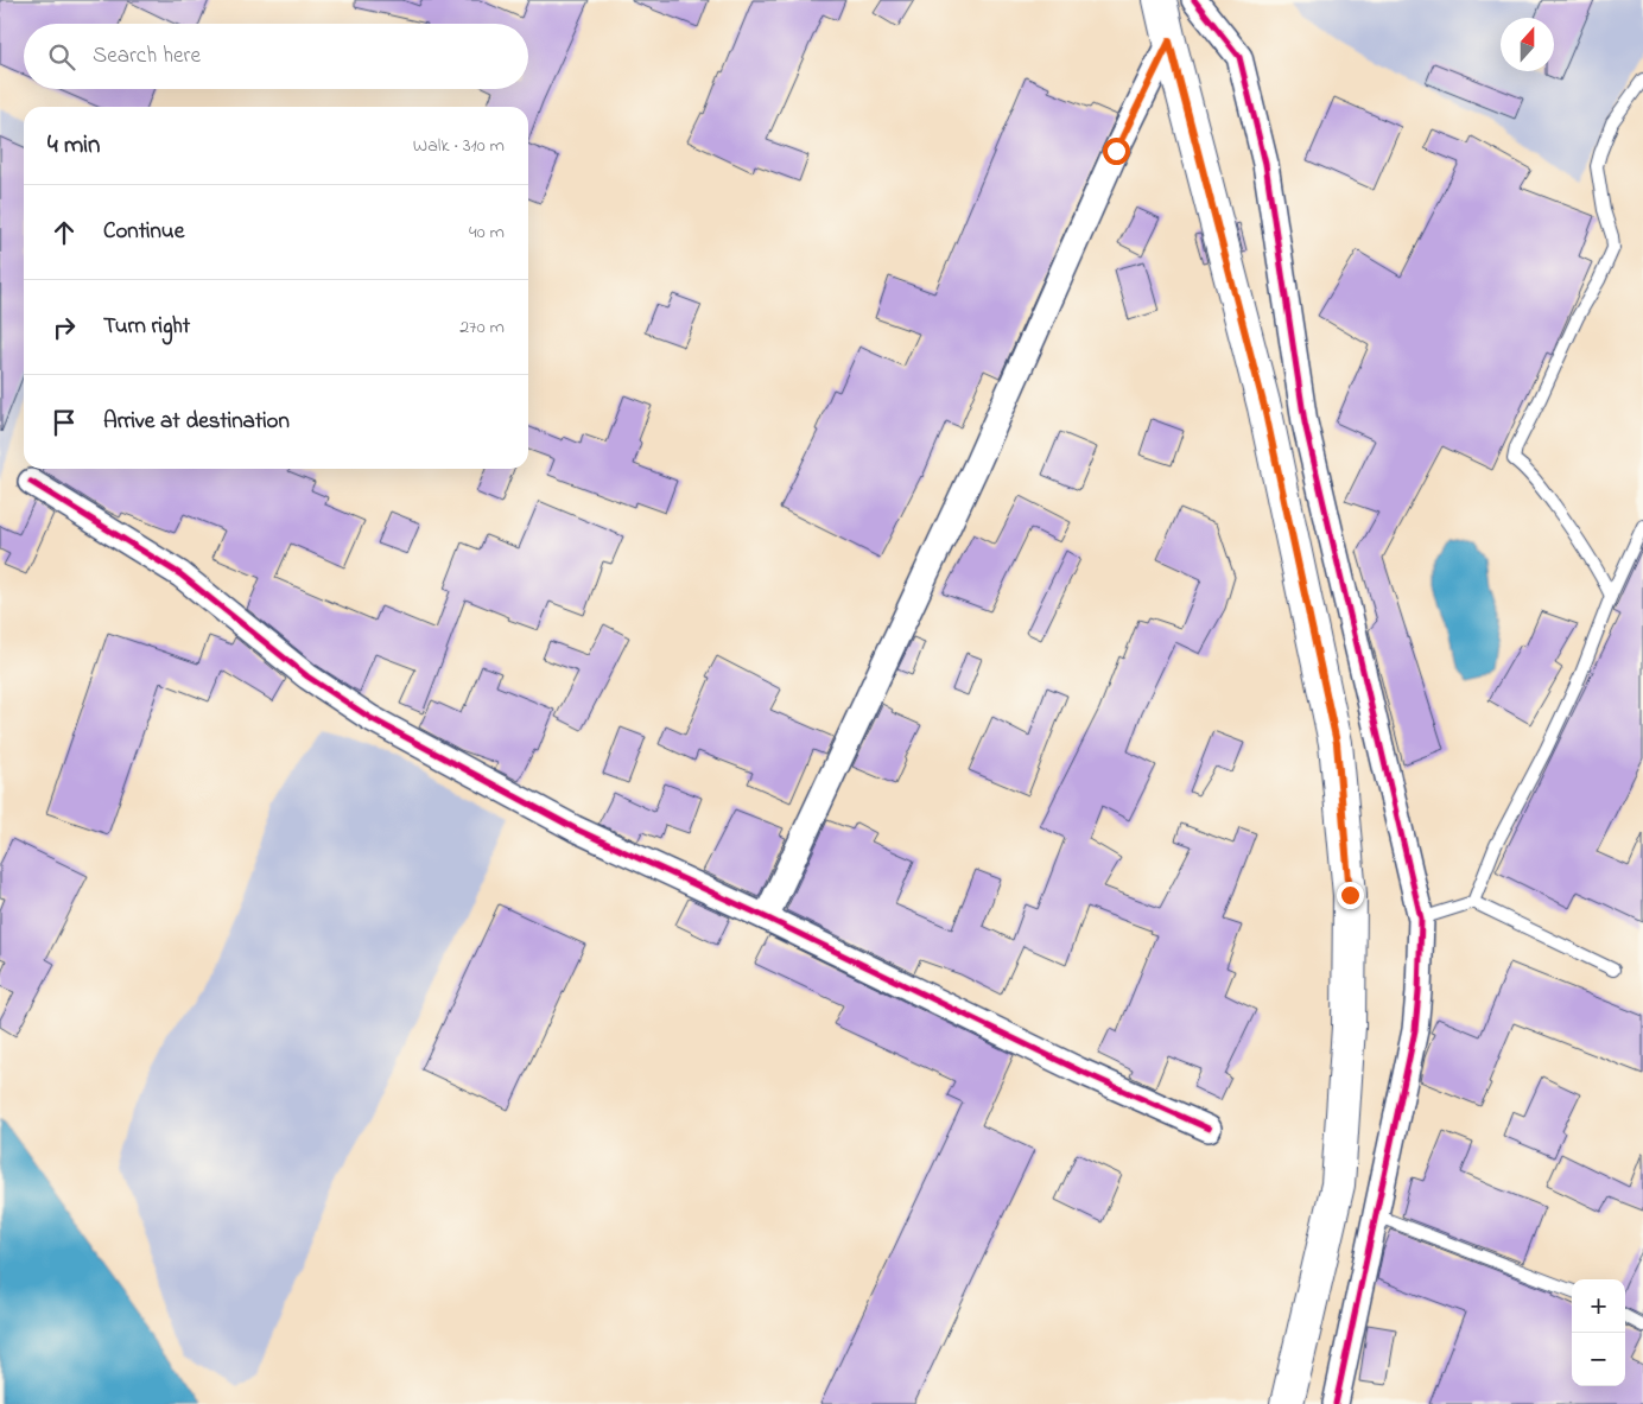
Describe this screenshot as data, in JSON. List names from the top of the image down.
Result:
{
  "north": "top",
  "page": {
    "search": "Search here",
    "heading": ["4 min", "Walk · 310 m"],
    "list": [
      ["Continue", "40 m"],
      ["Turn right", "270 m"],
      "Arrive at destination"
    ],
    "map_buttons": ["+", "−"]
  }
}
